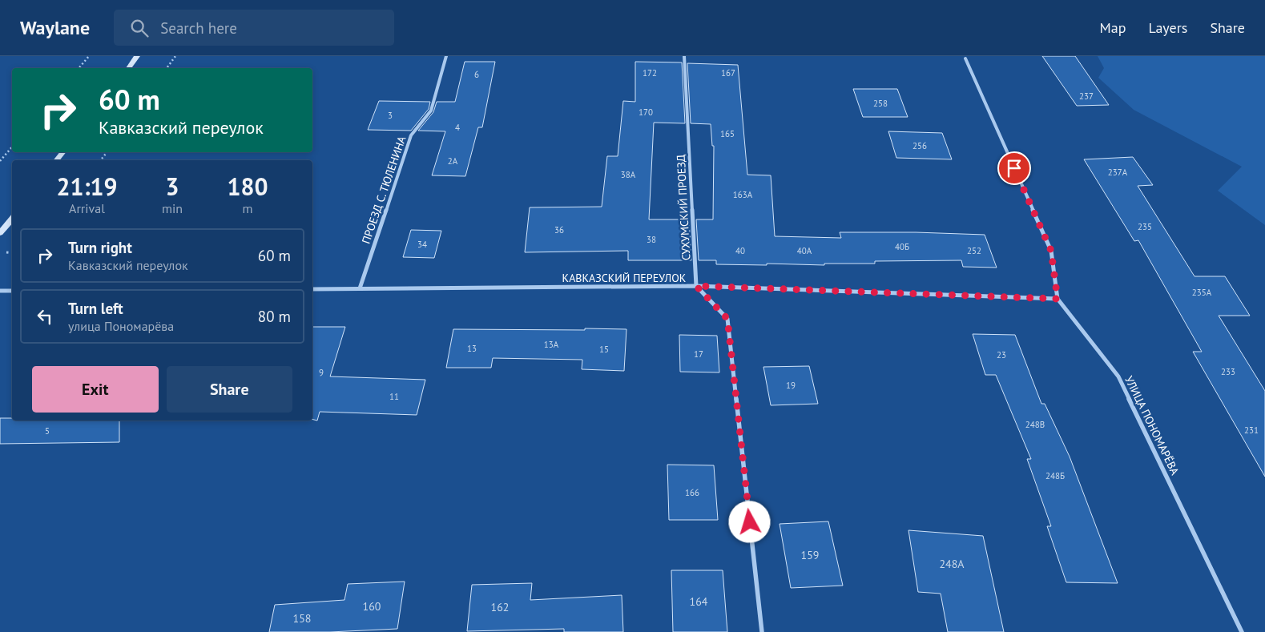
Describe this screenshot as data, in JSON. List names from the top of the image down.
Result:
{
  "streets": {
    "street": [
      "ПРОЕЗД С. ТЮЛЕНИНА",
      "СУХУМСКИЙ ПРОЕЗД",
      "КАВКАЗСКИЙ ПЕРЕУЛОК",
      "УЛИЦА ПОНОМАРЁВА"
    ]
  },
  "crossings": [
    ["ПРОЕЗД С. ТЮЛЕНИНА", "КАВКАЗСКИЙ ПЕРЕУЛОК"],
    ["СУХУМСКИЙ ПРОЕЗД", "КАВКАЗСКИЙ ПЕРЕУЛОК"],
    ["КАВКАЗСКИЙ ПЕРЕУЛОК", "УЛИЦА ПОНОМАРЁВА"]
  ],
  "house_numbers": [
    "172",
    "167",
    "6",
    "237",
    "258",
    "170",
    "3",
    "4",
    "165",
    "256",
    "2А",
    "237А",
    "38А",
    "163А",
    "235",
    "36",
    "38",
    "34",
    "40Б",
    "40",
    "40А",
    "252",
    "235А",
    "13А",
    "13",
    "15",
    "17",
    "23",
    "233",
    "9",
    "19",
    "11",
    "248В",
    "231",
    "5",
    "248Б",
    "166",
    "159",
    "248А",
    "164",
    "160",
    "162",
    "158"
  ],
  "page": {
    "header": "Waylane",
    "search": "Search here",
    "nav": ["Map", "Layers", "Share"],
    "turn": ["60 m", "Кавказский переулок"],
    "eta": [
      "21:19",
      "Arrival",
      "3",
      "min",
      "180",
      "m"
    ],
    "list": [
      {
        "name": "Turn right",
        "note": "Кавказский переулок",
        "value": "60 m"
      },
      {
        "name": "Turn left",
        "note": "улица Пономарёва",
        "value": "80 m"
      }
    ],
    "buttons": ["Exit", "Share"]
  }
}
